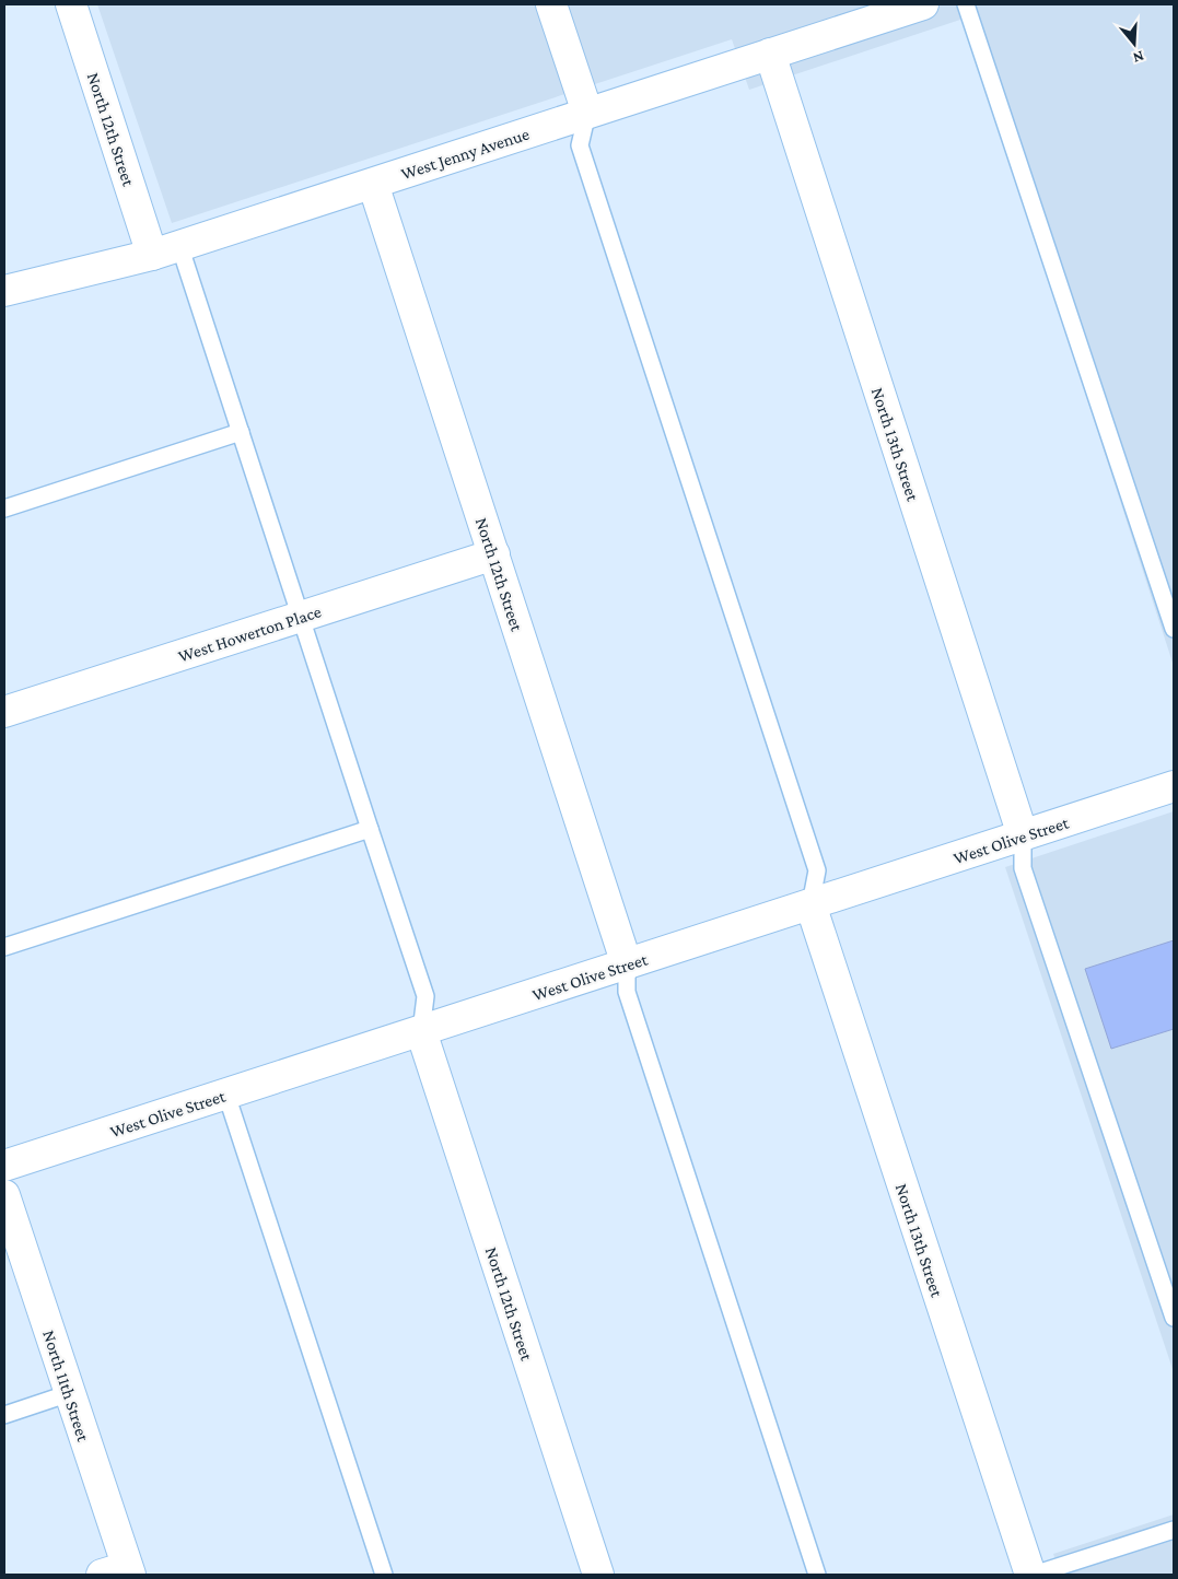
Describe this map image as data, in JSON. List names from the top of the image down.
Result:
{
  "streets": {
    "street": [
      "North 12th Street",
      "West Jenny Avenue",
      "North 13th Street",
      "West Howerton Place",
      "West Olive Street",
      "North 11th Street"
    ]
  },
  "crossings": [
    ["North 12th Street", "West Jenny Avenue"],
    ["North 12th Street", "West Howerton Place"],
    ["North 12th Street", "West Olive Street"],
    ["West Jenny Avenue", "North 13th Street"],
    ["North 13th Street", "West Olive Street"]
  ],
  "north": "bottom"
}
